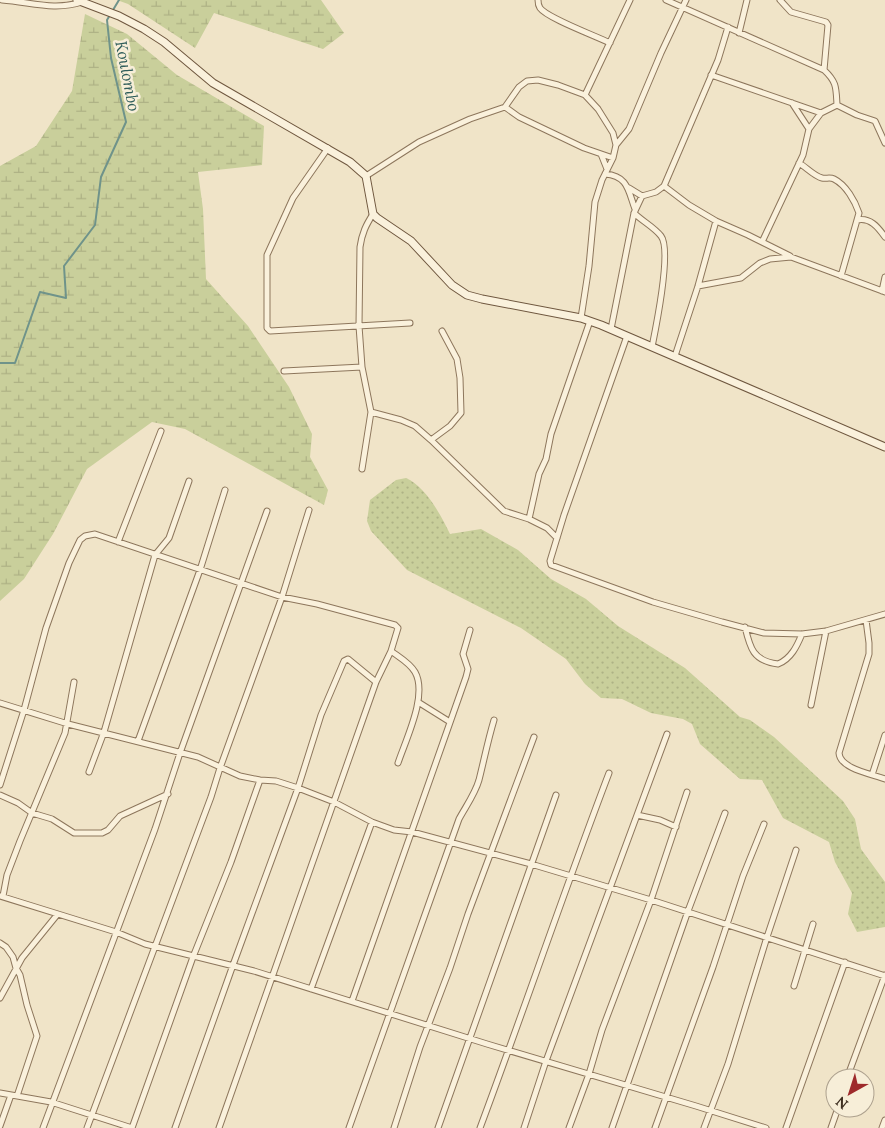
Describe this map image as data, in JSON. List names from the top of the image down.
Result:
{
  "water": ["Koulombo"],
  "north": "bottom left"
}
